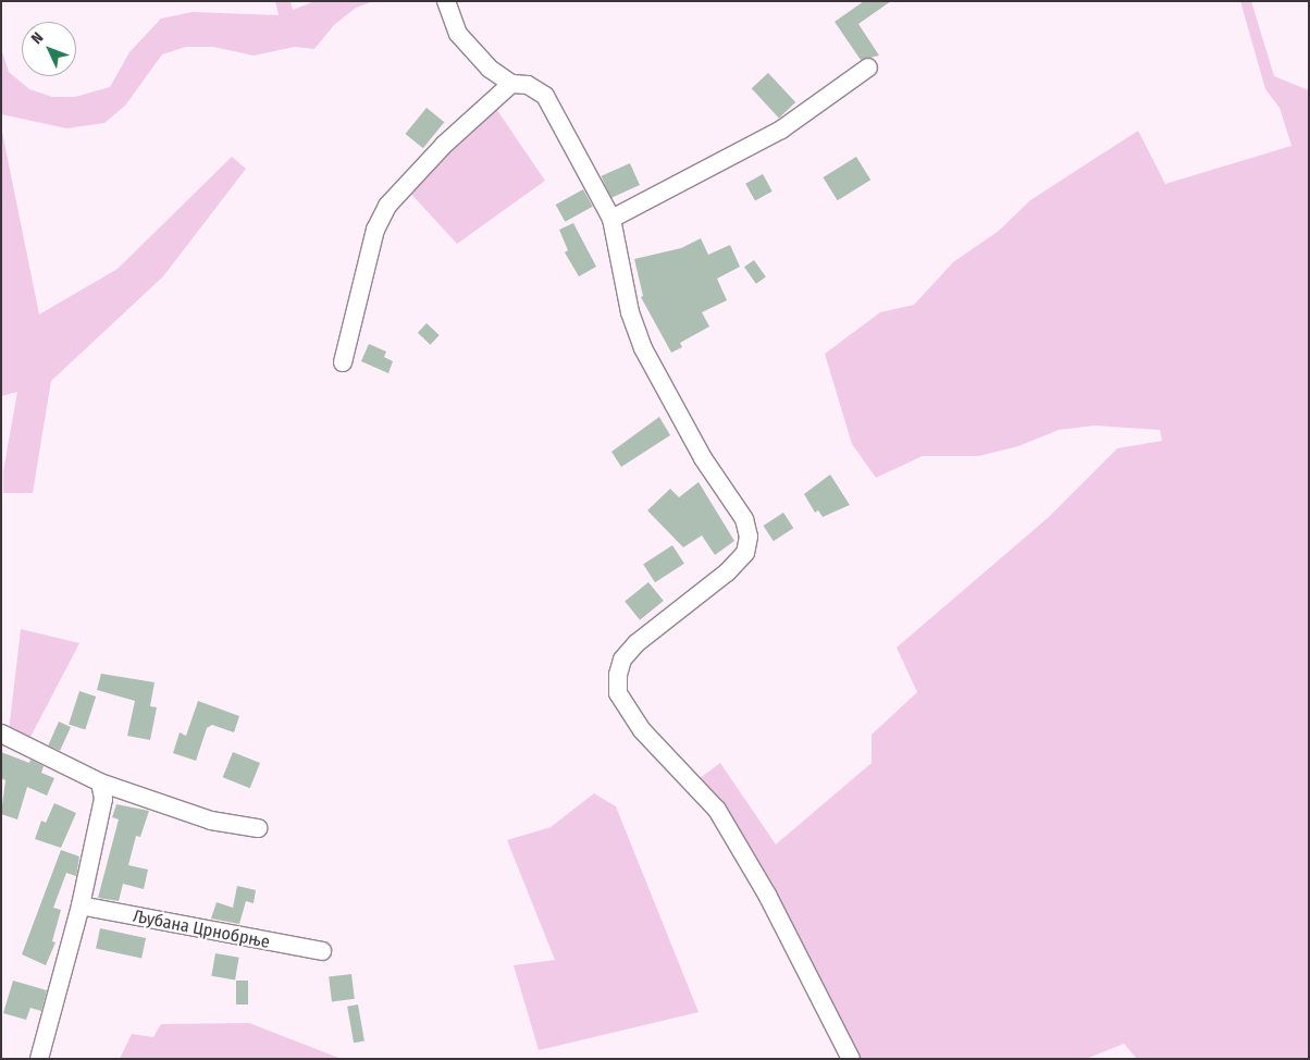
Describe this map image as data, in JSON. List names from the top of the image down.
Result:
{
  "streets": {
    "street": ["Љубана Црнобрње"]
  },
  "north": "top left"
}
